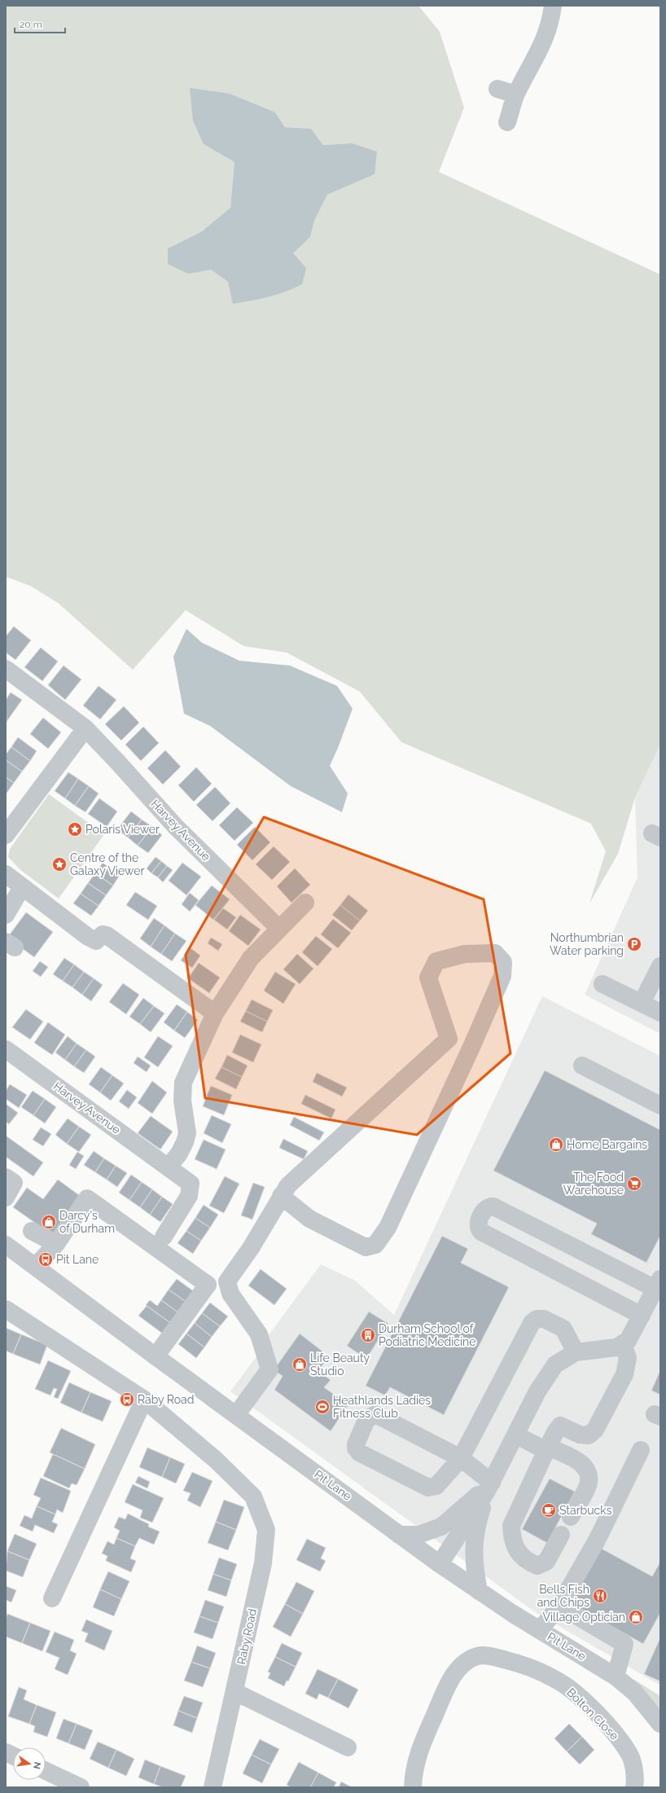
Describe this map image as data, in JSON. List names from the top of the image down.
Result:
{
  "streets": {
    "street": [
      "Harvey Avenue",
      "Pit Lane",
      "Raby Road",
      "Bolton Close"
    ]
  },
  "places": {
    "place": ["Polaris Viewer", "Centre of the Galaxy Viewer"],
    "parking": ["Northumbrian Water parking"],
    "shop": [
      "Home Bargains",
      "Darcy's of Durham",
      "Life Beauty Studio",
      "Village Optician"
    ],
    "supermarket": ["The Food Warehouse"],
    "bus stop": ["Pit Lane", "Raby Road"],
    "building": ["Durham School of Podiatric Medicine"],
    "sports": ["Heathlands Ladies Fitness Club"],
    "cafe": ["Starbucks"],
    "restaurant": ["Bells Fish and Chips"]
  },
  "scale_bar": "20 m",
  "north": "right"
}
